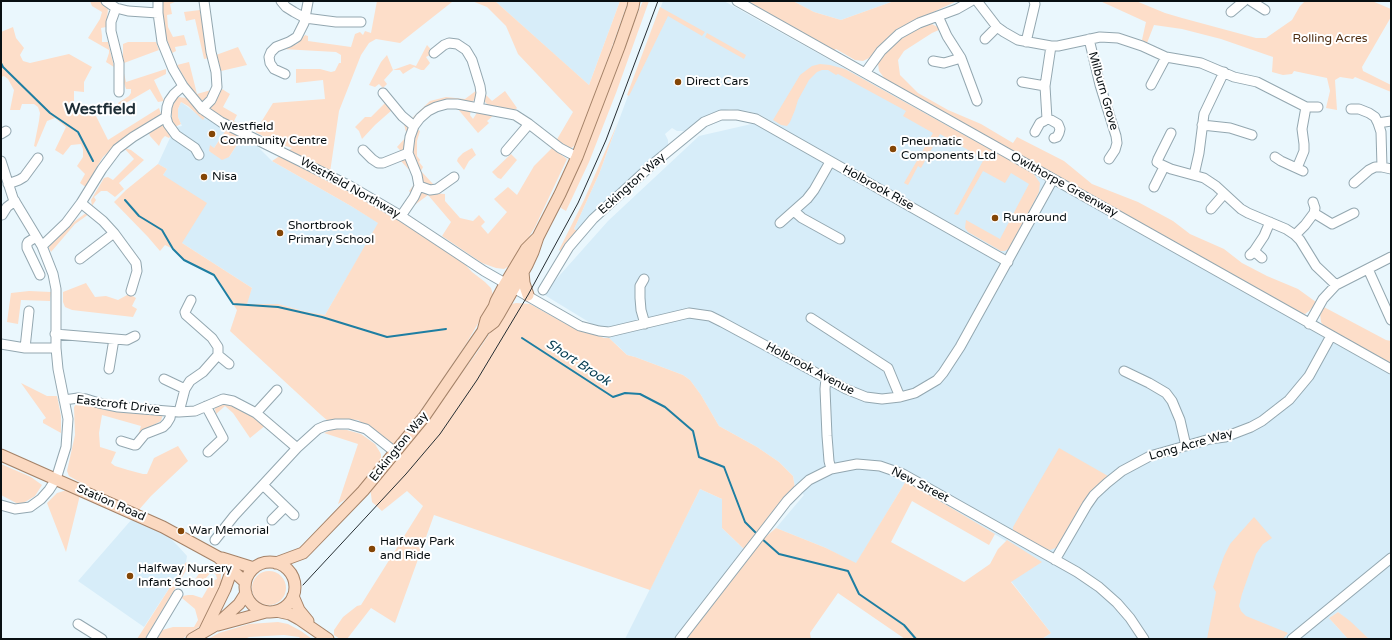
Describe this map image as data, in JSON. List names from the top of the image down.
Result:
{
  "streets": {
    "main road": ["Eckington Way", "Station Road"],
    "street": [
      "Milburn Grove",
      "Owlthorpe Greenway",
      "Westfield Northway",
      "Holbrook Rise",
      "Holbrook Avenue",
      "Eastcroft Drive",
      "Long Acre Way",
      "New Street"
    ]
  },
  "crossings": [
    ["Eckington Way", "Westfield Northway"],
    ["Eckington Way", "Holbrook Rise"],
    ["Eckington Way", "Holbrook Avenue"],
    ["Eckington Way", "Station Road"],
    ["Owlthorpe Greenway", "Holbrook Avenue"],
    ["Owlthorpe Greenway", "Long Acre Way"],
    ["Westfield Northway", "Holbrook Avenue"],
    ["Holbrook Rise", "Holbrook Avenue"],
    ["Long Acre Way", "New Street"]
  ],
  "districts": ["Westfield"],
  "water": ["Short Brook"],
  "parks": ["Rolling Acres"],
  "places": [
    "Direct Cars",
    "Westfield Community Centre",
    "Pneumatic Components Ltd",
    "Nisa",
    "Runaround",
    "Shortbrook Primary School",
    "War Memorial",
    "Halfway Park and Ride",
    "Halfway Nursery Infant School"
  ]
}
